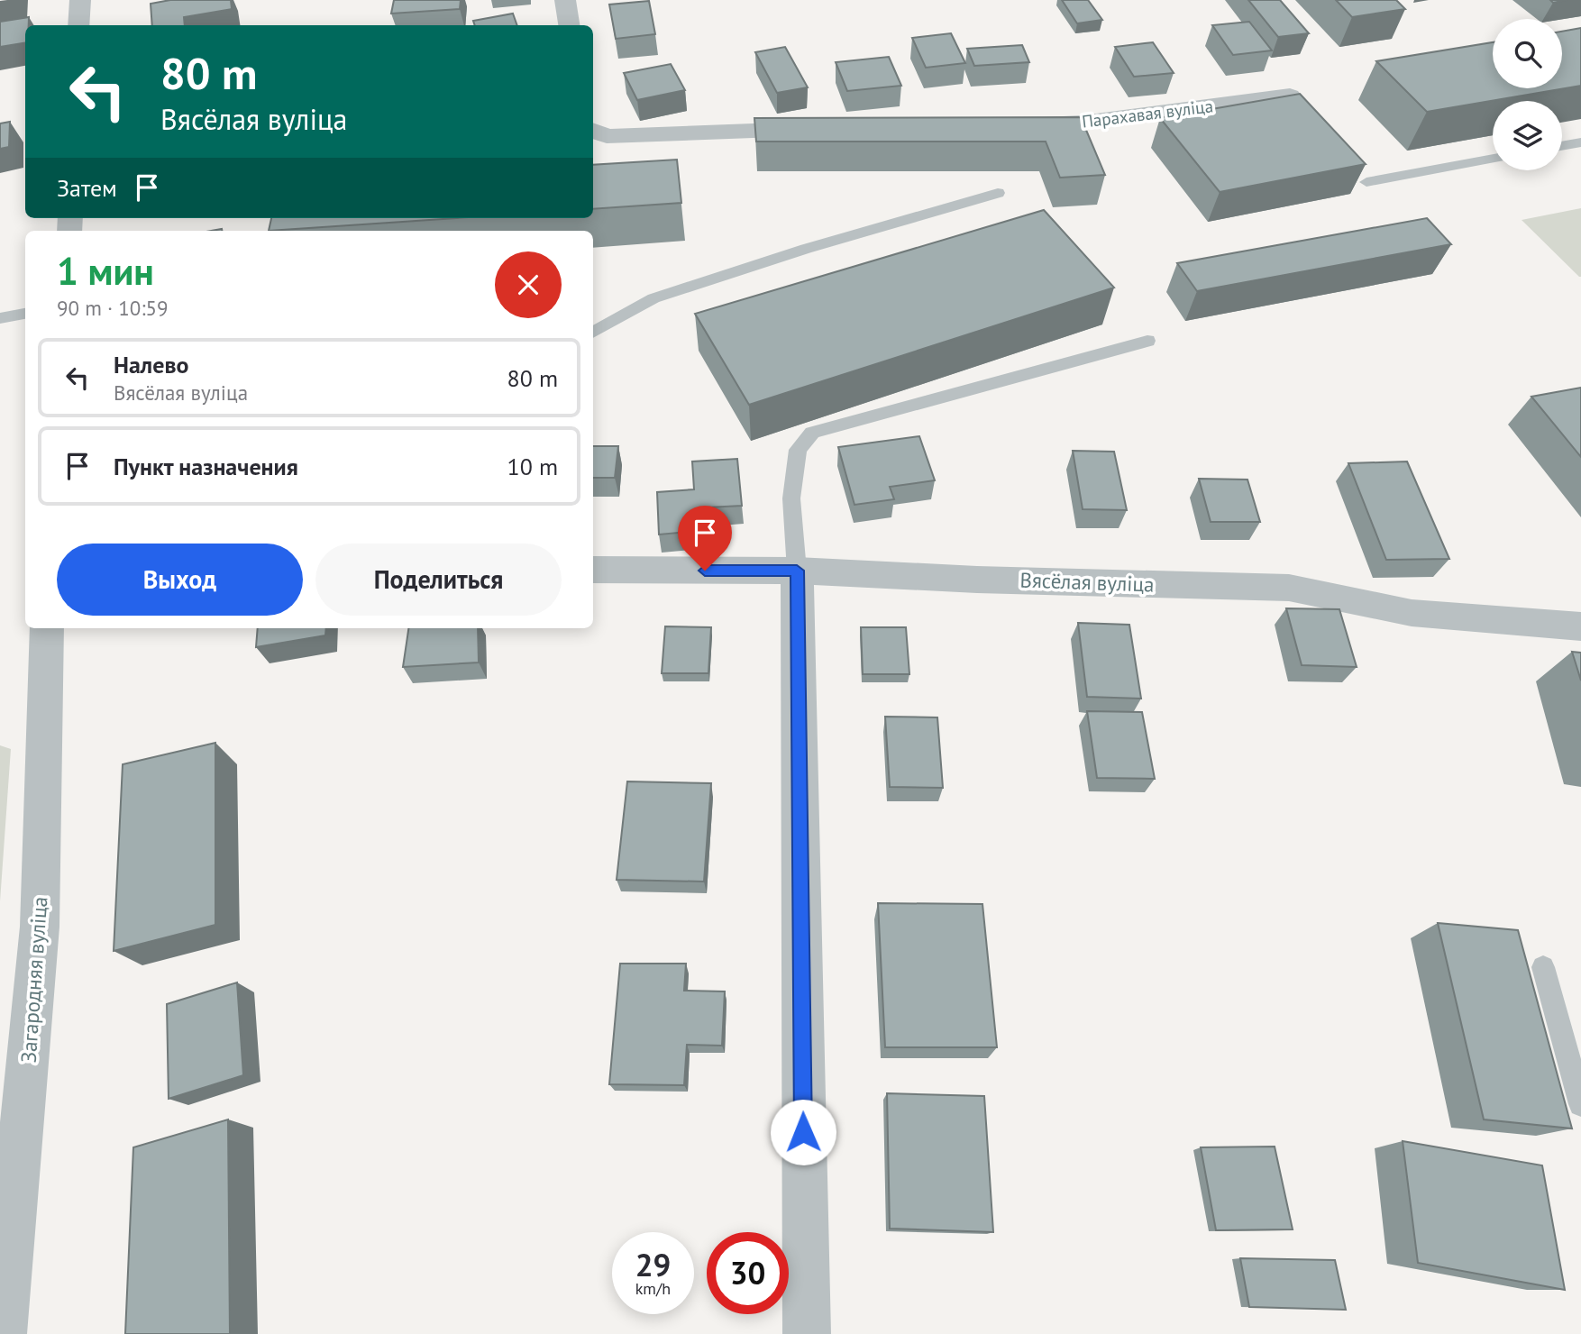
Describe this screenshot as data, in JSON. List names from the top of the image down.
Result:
{
  "streets": {
    "street": ["Парахавая вуліца", "Вясёлая вуліца", "Загародняя вуліца"]
  },
  "page": {
    "turn": ["80 m", "Вясёлая вуліца"],
    "then": "Затем",
    "heading": ["1 мин", "90 m · 10:59"],
    "list": [
      {
        "name": "Налево",
        "note": "Вясёлая вуліца",
        "value": "80 m"
      },
      {
        "name": "Пункт назначения",
        "value": "10 m"
      }
    ],
    "buttons": ["Выход", "Поделиться"],
    "speed": "29 km/h",
    "limit": "30"
  }
}
